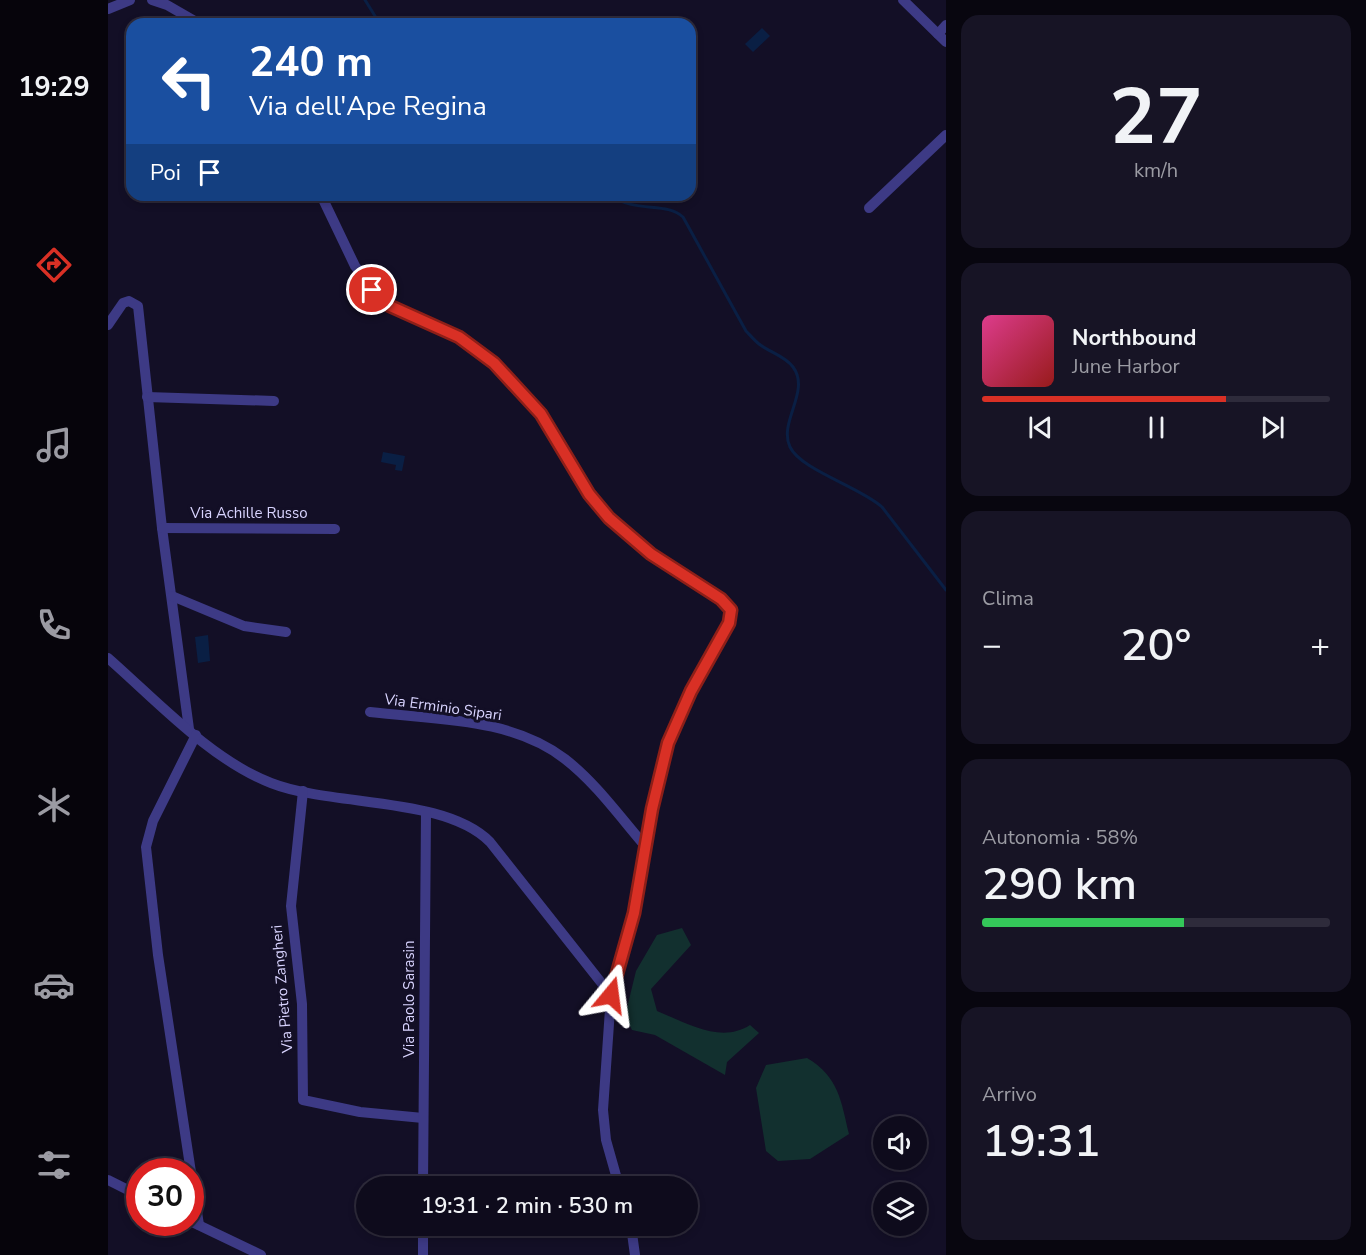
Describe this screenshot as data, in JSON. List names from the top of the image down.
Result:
{
  "streets": {
    "street": [
      "Via Achille Russo",
      "Via Erminio Sipari",
      "Via Pietro Zangheri",
      "Via Paolo Sarasin"
    ]
  },
  "crossings": [
    ["Via Pietro Zangheri", "Via Paolo Sarasin"]
  ],
  "page": {
    "tabs": "19:29",
    "tile": [
      ["27", "km/h"],
      "Clima",
      ["Autonomia · 58%", "290 km"],
      ["Arrivo", "19:31"]
    ],
    "turn": ["240 m", "Via dell'Ape Regina"],
    "then": "Poi",
    "song": ["Northbound", "June Harbor"],
    "heat": ["−", "20°", "+"],
    "limit": "30",
    "trip": "19:31 · 2 min · 530 m"
  }
}
